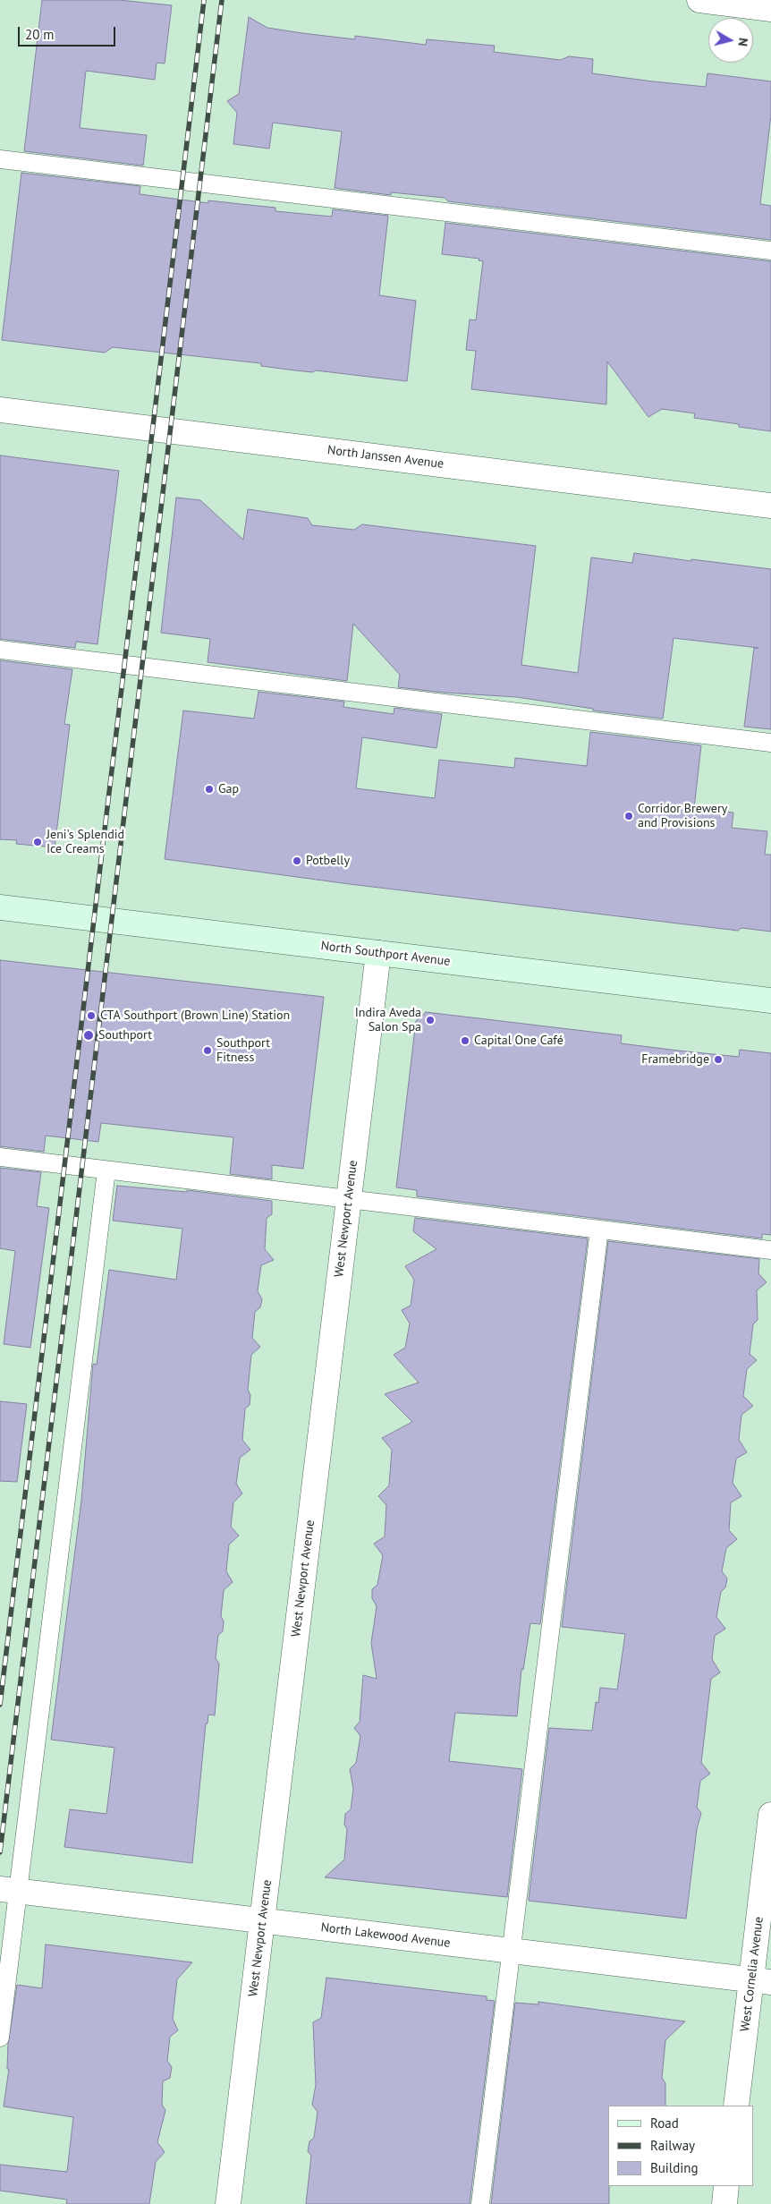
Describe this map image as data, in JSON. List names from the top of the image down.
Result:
{
  "streets": {
    "street": [
      "North Janssen Avenue",
      "North Southport Avenue",
      "West Newport Avenue",
      "North Lakewood Avenue",
      "West Cornelia Avenue"
    ]
  },
  "crossings": [
    ["North Southport Avenue", "West Newport Avenue"],
    ["West Newport Avenue", "North Lakewood Avenue"],
    ["North Lakewood Avenue", "West Cornelia Avenue"]
  ],
  "places": [
    "Gap",
    "Corridor Brewery and Provisions",
    "Jeni's Splendid Ice Creams",
    "Potbelly",
    "CTA Southport (Brown Line) Station",
    "Indira Aveda Salon Spa",
    "Southport",
    "Capital One Café",
    "Southport Fitness",
    "Framebridge"
  ],
  "legend": ["Road", "Railway", "Building"],
  "scale_bar": "20 m",
  "north": "right"
}
